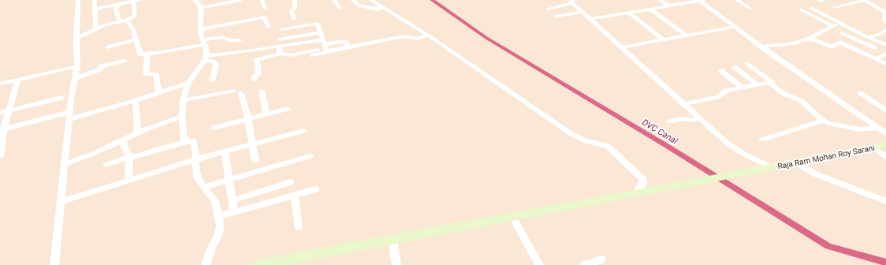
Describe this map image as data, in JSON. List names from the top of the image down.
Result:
{
  "streets": {
    "street": ["Raja Ram Mohan Roy Sarani"]
  },
  "water": ["DVC Canal"]
}
